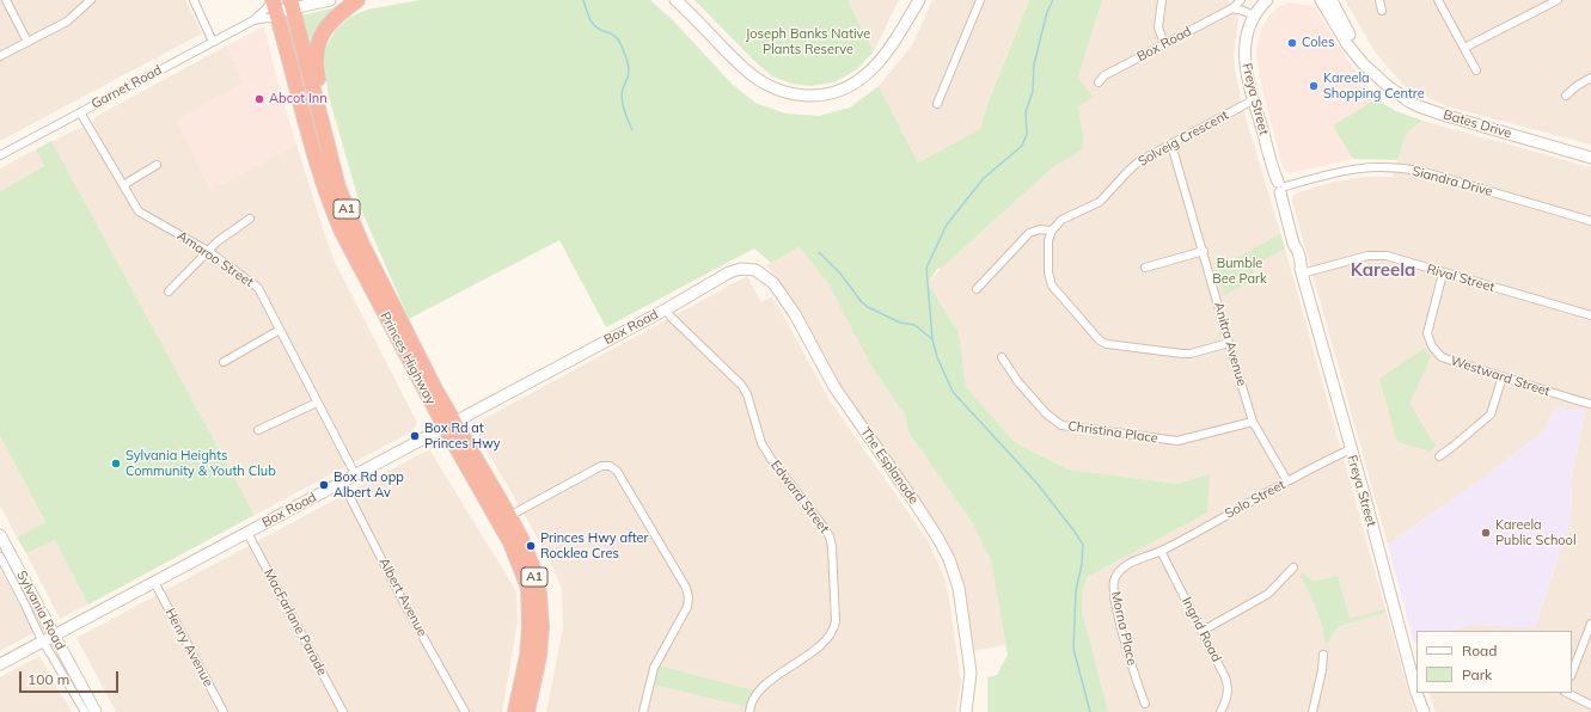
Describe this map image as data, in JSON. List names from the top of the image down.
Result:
{
  "streets": {
    "highway": ["A1", "Princes Highway"],
    "street": [
      "Box Road",
      "Garnet Road",
      "Freya Street",
      "Bates Drive",
      "Solveig Crescent",
      "Siandra Drive",
      "Amaroo Street",
      "Rival Street",
      "Anitra Avenue",
      "Westward Street",
      "Christina Place",
      "The Esplanade",
      "Edward Street",
      "Solo Street",
      "Albert Avenue",
      "Sylvania Road",
      "MacFarlane Parade",
      "Morna Place",
      "Ingrid Road",
      "Henry Avenue"
    ]
  },
  "crossings": [
    ["Box Road", "Amaroo Street"],
    ["Box Road", "Princes Highway"],
    ["Box Road", "The Esplanade"],
    ["Box Road", "Edward Street"],
    ["Box Road", "Albert Avenue"],
    ["Box Road", "Sylvania Road"],
    ["Box Road", "MacFarlane Parade"],
    ["Box Road", "Henry Avenue"],
    ["Garnet Road", "Amaroo Street"],
    ["Garnet Road", "Princes Highway"],
    ["Freya Street", "Solveig Crescent"],
    ["Freya Street", "Siandra Drive"],
    ["Freya Street", "Rival Street"],
    ["Freya Street", "Solo Street"],
    ["Solveig Crescent", "Anitra Avenue"],
    ["Rival Street", "Westward Street"],
    ["Anitra Avenue", "Christina Place"],
    ["Anitra Avenue", "Solo Street"],
    ["Solo Street", "Morna Place"],
    ["Solo Street", "Ingrid Road"],
    ["Morna Place", "Ingrid Road"]
  ],
  "districts": ["Kareela"],
  "parks": ["Joseph Banks Native Plants Reserve", "Bumble Bee Park"],
  "places": [
    "Coles",
    "Kareela Shopping Centre",
    "Abcot Inn",
    "Box Rd at Princes Hwy",
    "Sylvania Heights Community & Youth Club",
    "Box Rd opp Albert Av",
    "Kareela Public School",
    "Princes Hwy after Rocklea Cres"
  ],
  "legend": ["Road", "Park"],
  "scale_bar": "100 m"
}
